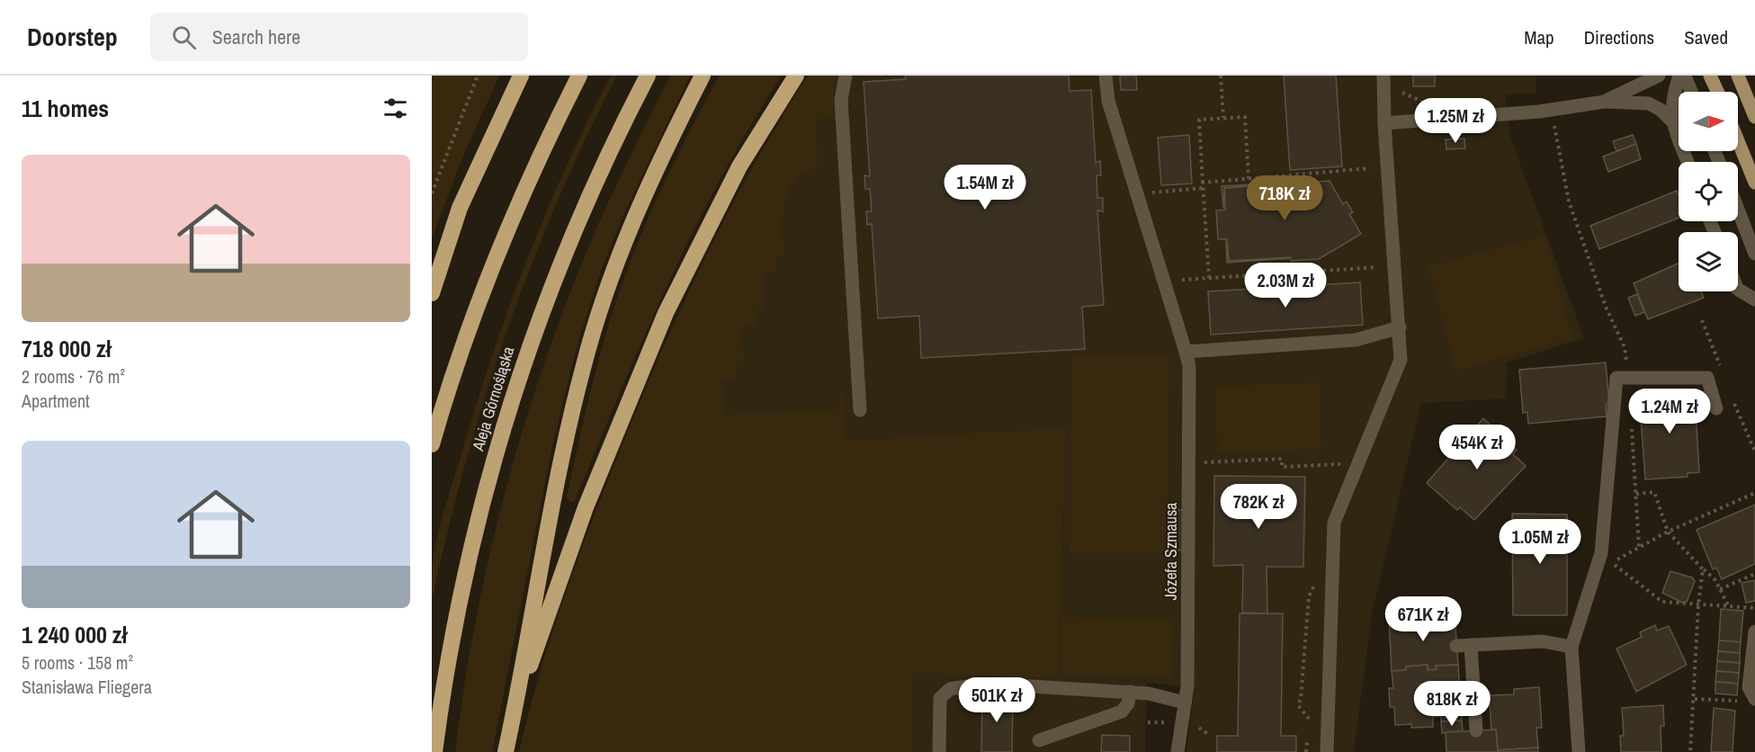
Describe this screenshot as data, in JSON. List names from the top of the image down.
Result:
{
  "streets": {
    "highway": ["Aleja Górnośląska"],
    "street": ["Józefa Szmausa"]
  },
  "north": "right",
  "page": {
    "header": "Doorstep",
    "search": "Search here",
    "nav": ["Map", "Directions", "Saved"],
    "heading": "11 homes",
    "price": [
      "1.25M zł",
      "1.54M zł",
      "718K zł",
      "2.03M zł",
      "1.24M zł",
      "454K zł",
      "782K zł",
      "1.05M zł",
      "671K zł",
      "501K zł",
      "818K zł"
    ],
    "list": [
      {
        "name": "718 000 zł",
        "note": "2 rooms · 76 m² · Apartment"
      },
      {
        "name": "1 240 000 zł",
        "note": "5 rooms · 158 m² · Stanisława Fliegera"
      }
    ]
  }
}
